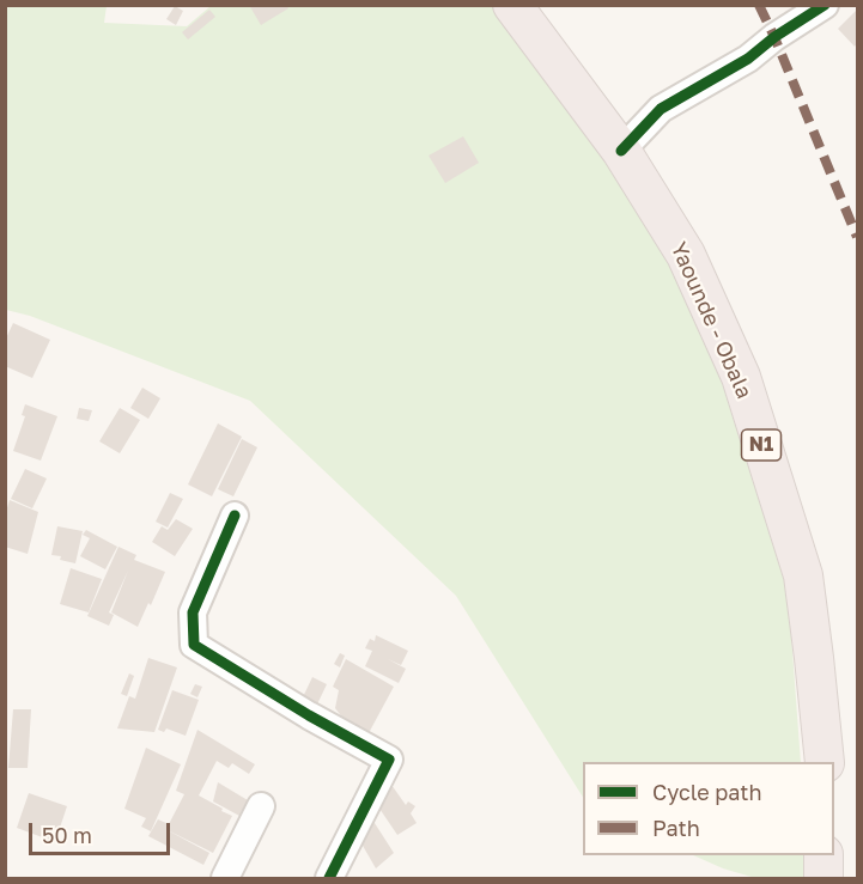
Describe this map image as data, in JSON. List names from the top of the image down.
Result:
{
  "streets": {
    "highway": ["Yaounde - Obala", "N1"]
  },
  "legend": ["Cycle path", "Path"],
  "scale_bar": "50 m"
}
